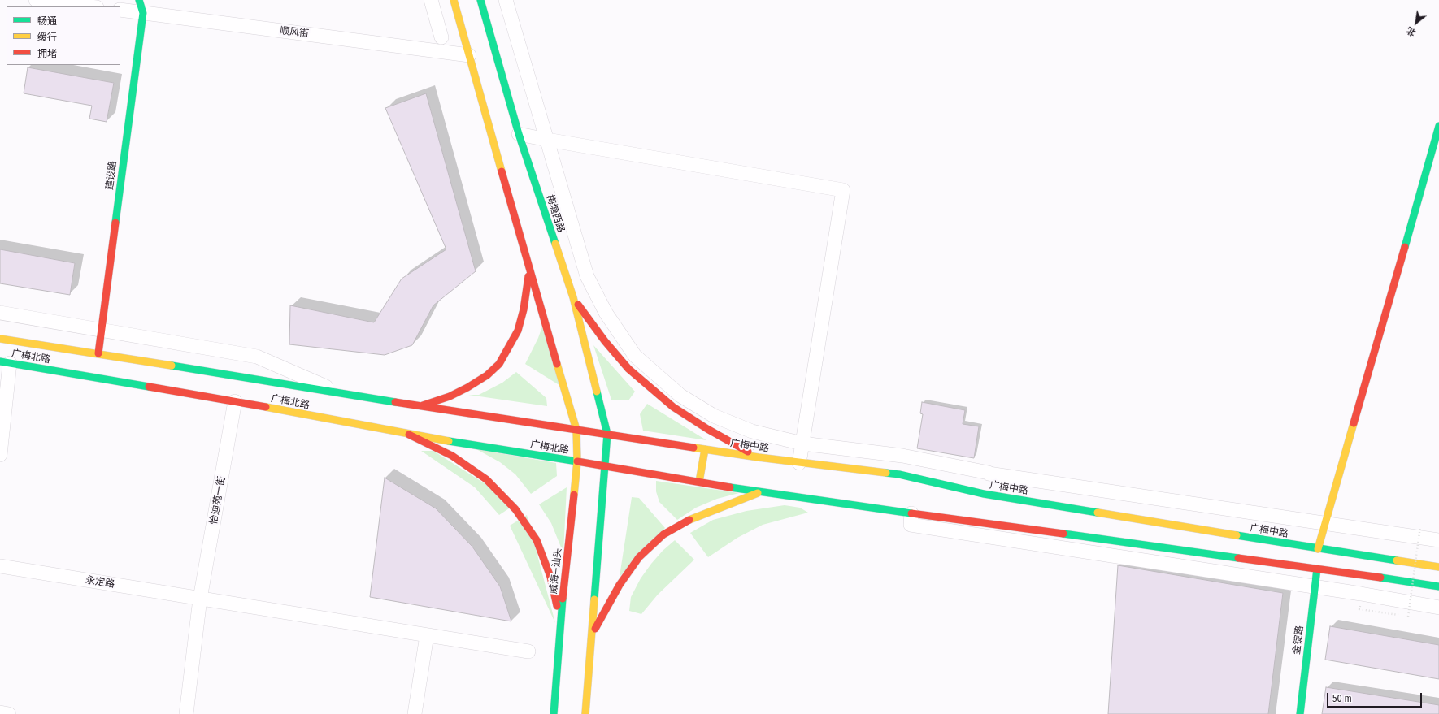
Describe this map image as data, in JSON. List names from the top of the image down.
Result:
{
  "streets": {
    "main road": [
      "建设路",
      "梅塘西路",
      "广梅北路",
      "广梅中路",
      "威海—汕头",
      "金锭路"
    ],
    "street": ["顺风街", "怡迪苑一街", "永定路"]
  },
  "crossings": [
    ["顺风街", "建设路"],
    ["建设路", "广梅北路"],
    ["梅塘西路", "广梅中路"],
    ["广梅北路", "广梅中路"],
    ["广梅北路", "怡迪苑一街"],
    ["广梅北路", "威海—汕头"],
    ["广梅中路", "威海—汕头"],
    ["怡迪苑一街", "永定路"]
  ],
  "legend": ["畅通", "缓行", "拥堵"],
  "scale_bar": "50 m",
  "north": "bottom left"
}
